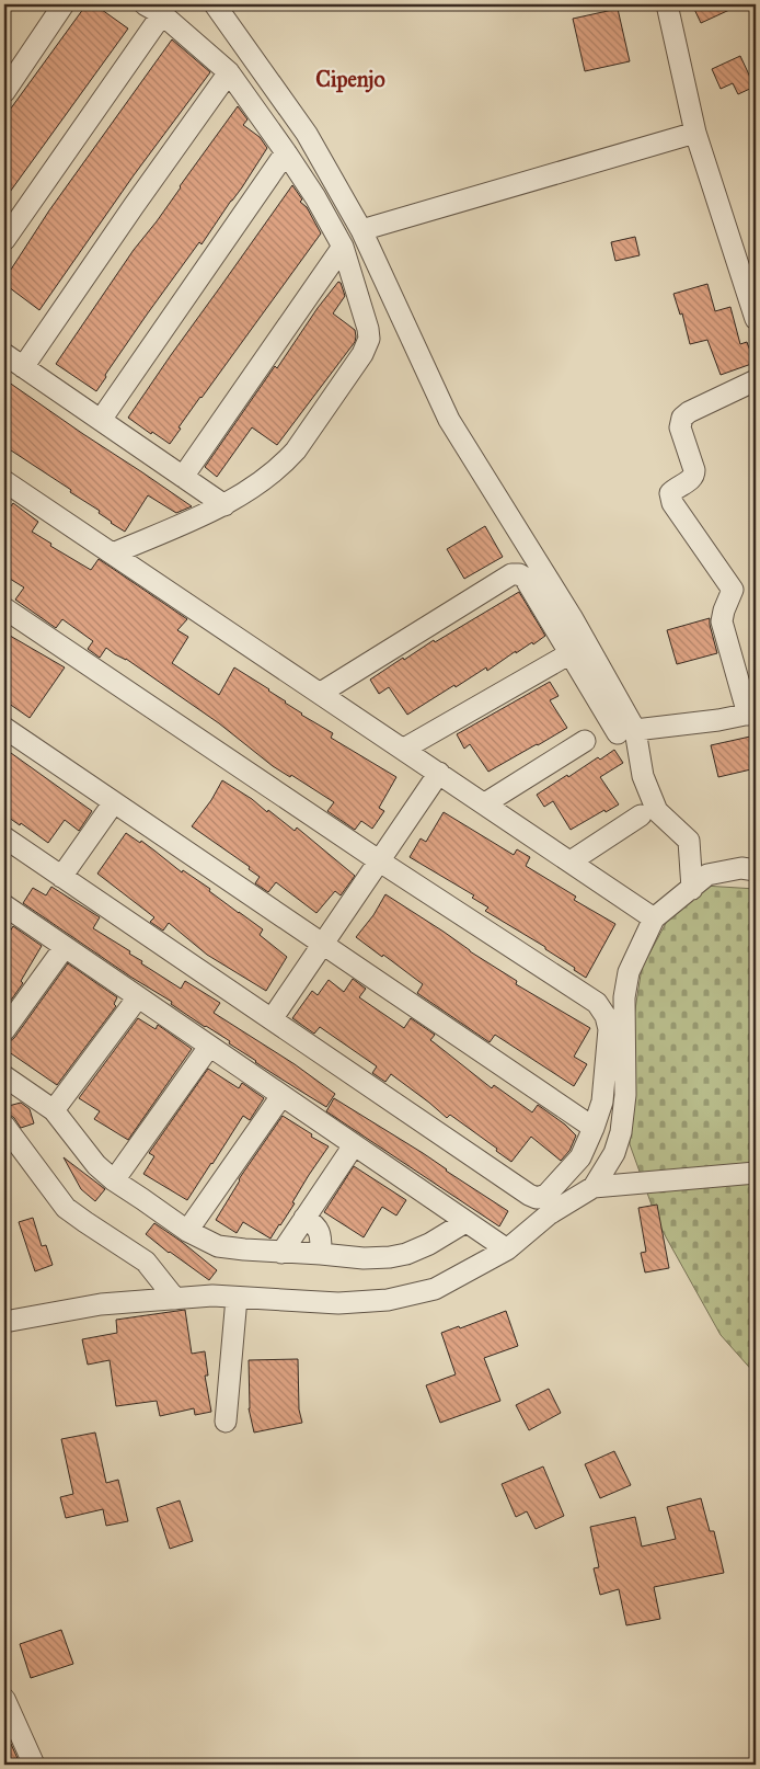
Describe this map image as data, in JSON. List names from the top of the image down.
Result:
{
  "districts": ["Cipenjo"]
}
